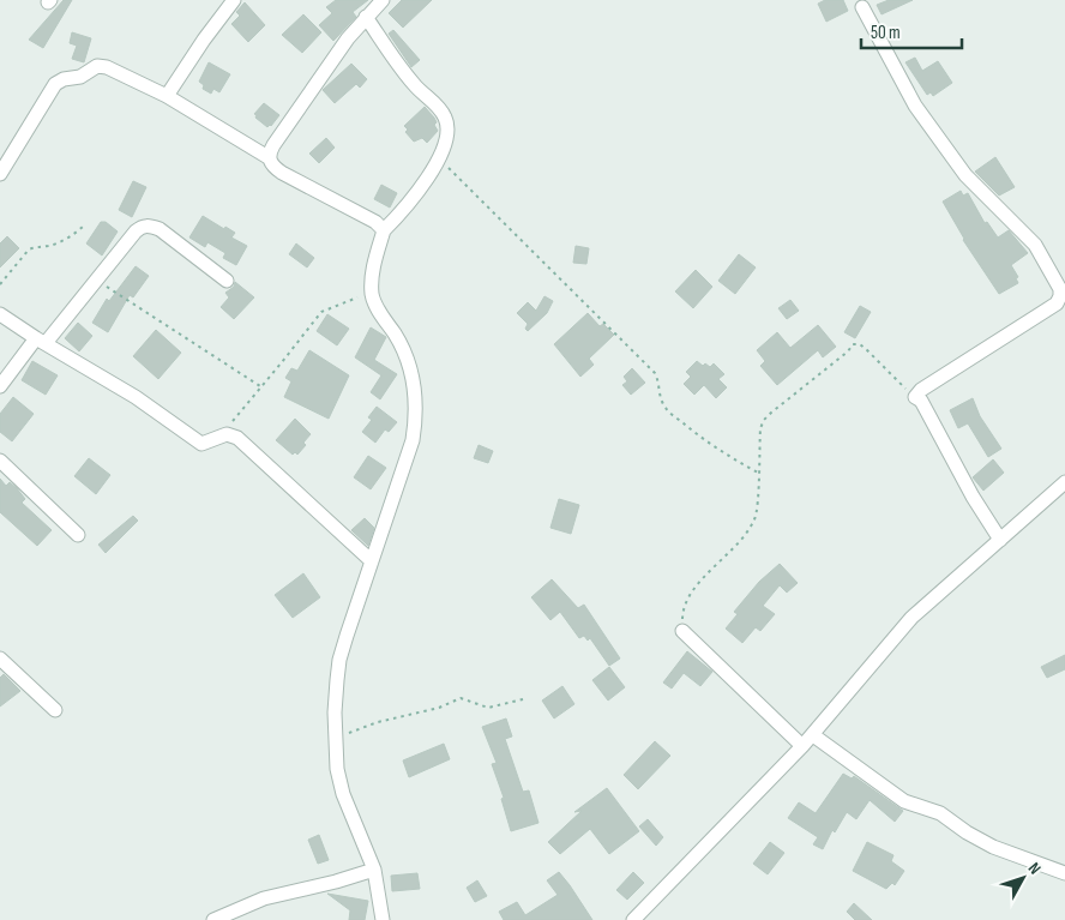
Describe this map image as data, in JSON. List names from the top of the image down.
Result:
{
  "scale_bar": "50 m",
  "north": "top right"
}
